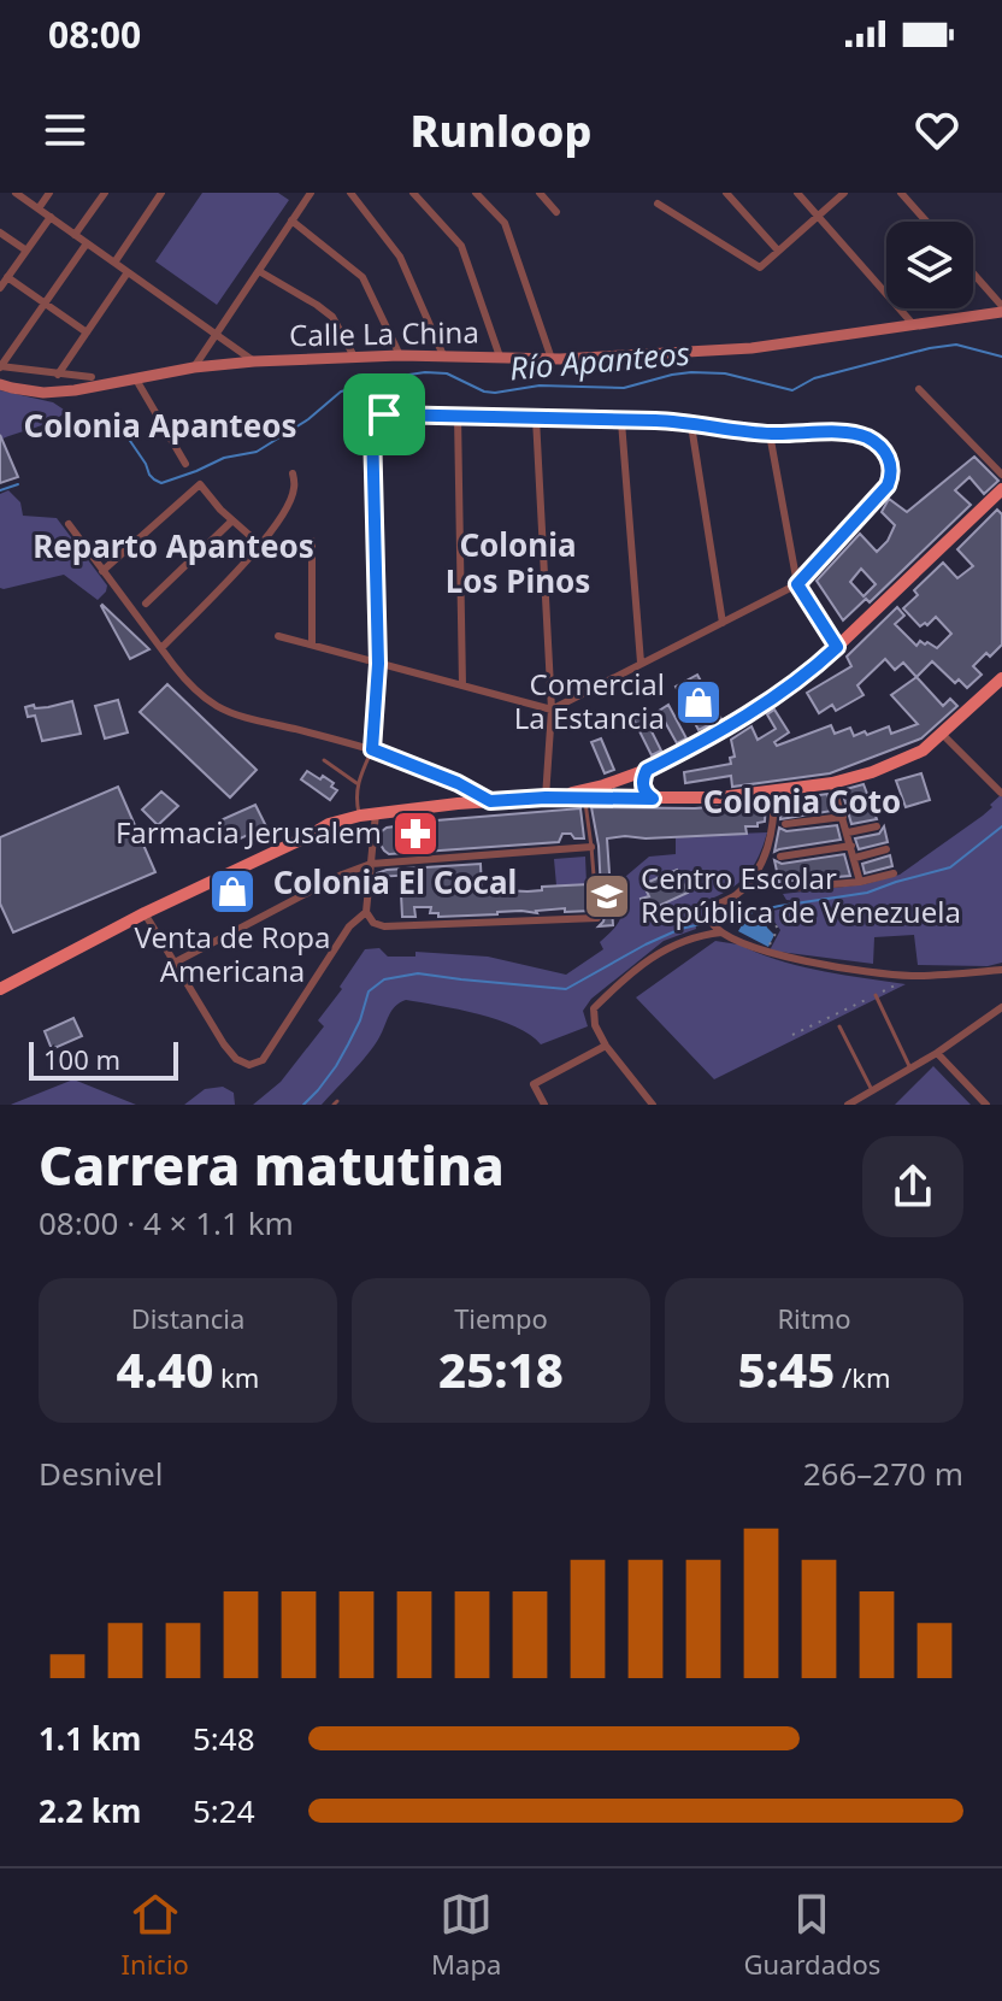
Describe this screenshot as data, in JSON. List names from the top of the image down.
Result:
{
  "streets": {
    "main road": ["Calle La China"]
  },
  "districts": [
    "Colonia Apanteos",
    "Colonia Los Pinos",
    "Reparto Apanteos",
    "Colonia Coto",
    "Colonia El Cocal"
  ],
  "water": ["Río Apanteos"],
  "places": {
    "shop": ["Comercial La Estancia", "Venta de Ropa Americana"],
    "pharmacy": ["Farmacia Jerusalem"],
    "school or university": ["Centro Escolar República de Venezuela"]
  },
  "scale_bar": "100 m",
  "page": {
    "status": "08:00",
    "header": "Runloop",
    "scale": "100 m",
    "heading": ["Carrera matutina", "08:00 · 4 × 1.1 km"],
    "stats": [
      ["Distancia", "4.40 km"],
      ["Tiempo", "25:18"],
      ["Ritmo", "5:45 /km"]
    ],
    "chart": ["Desnivel", "266–270 m"],
    "list": [
      {
        "name": "1.1 km",
        "note": "5:48"
      },
      {
        "name": "2.2 km",
        "note": "5:24"
      }
    ],
    "tabs": ["Inicio", "Mapa", "Guardados"]
  }
}
